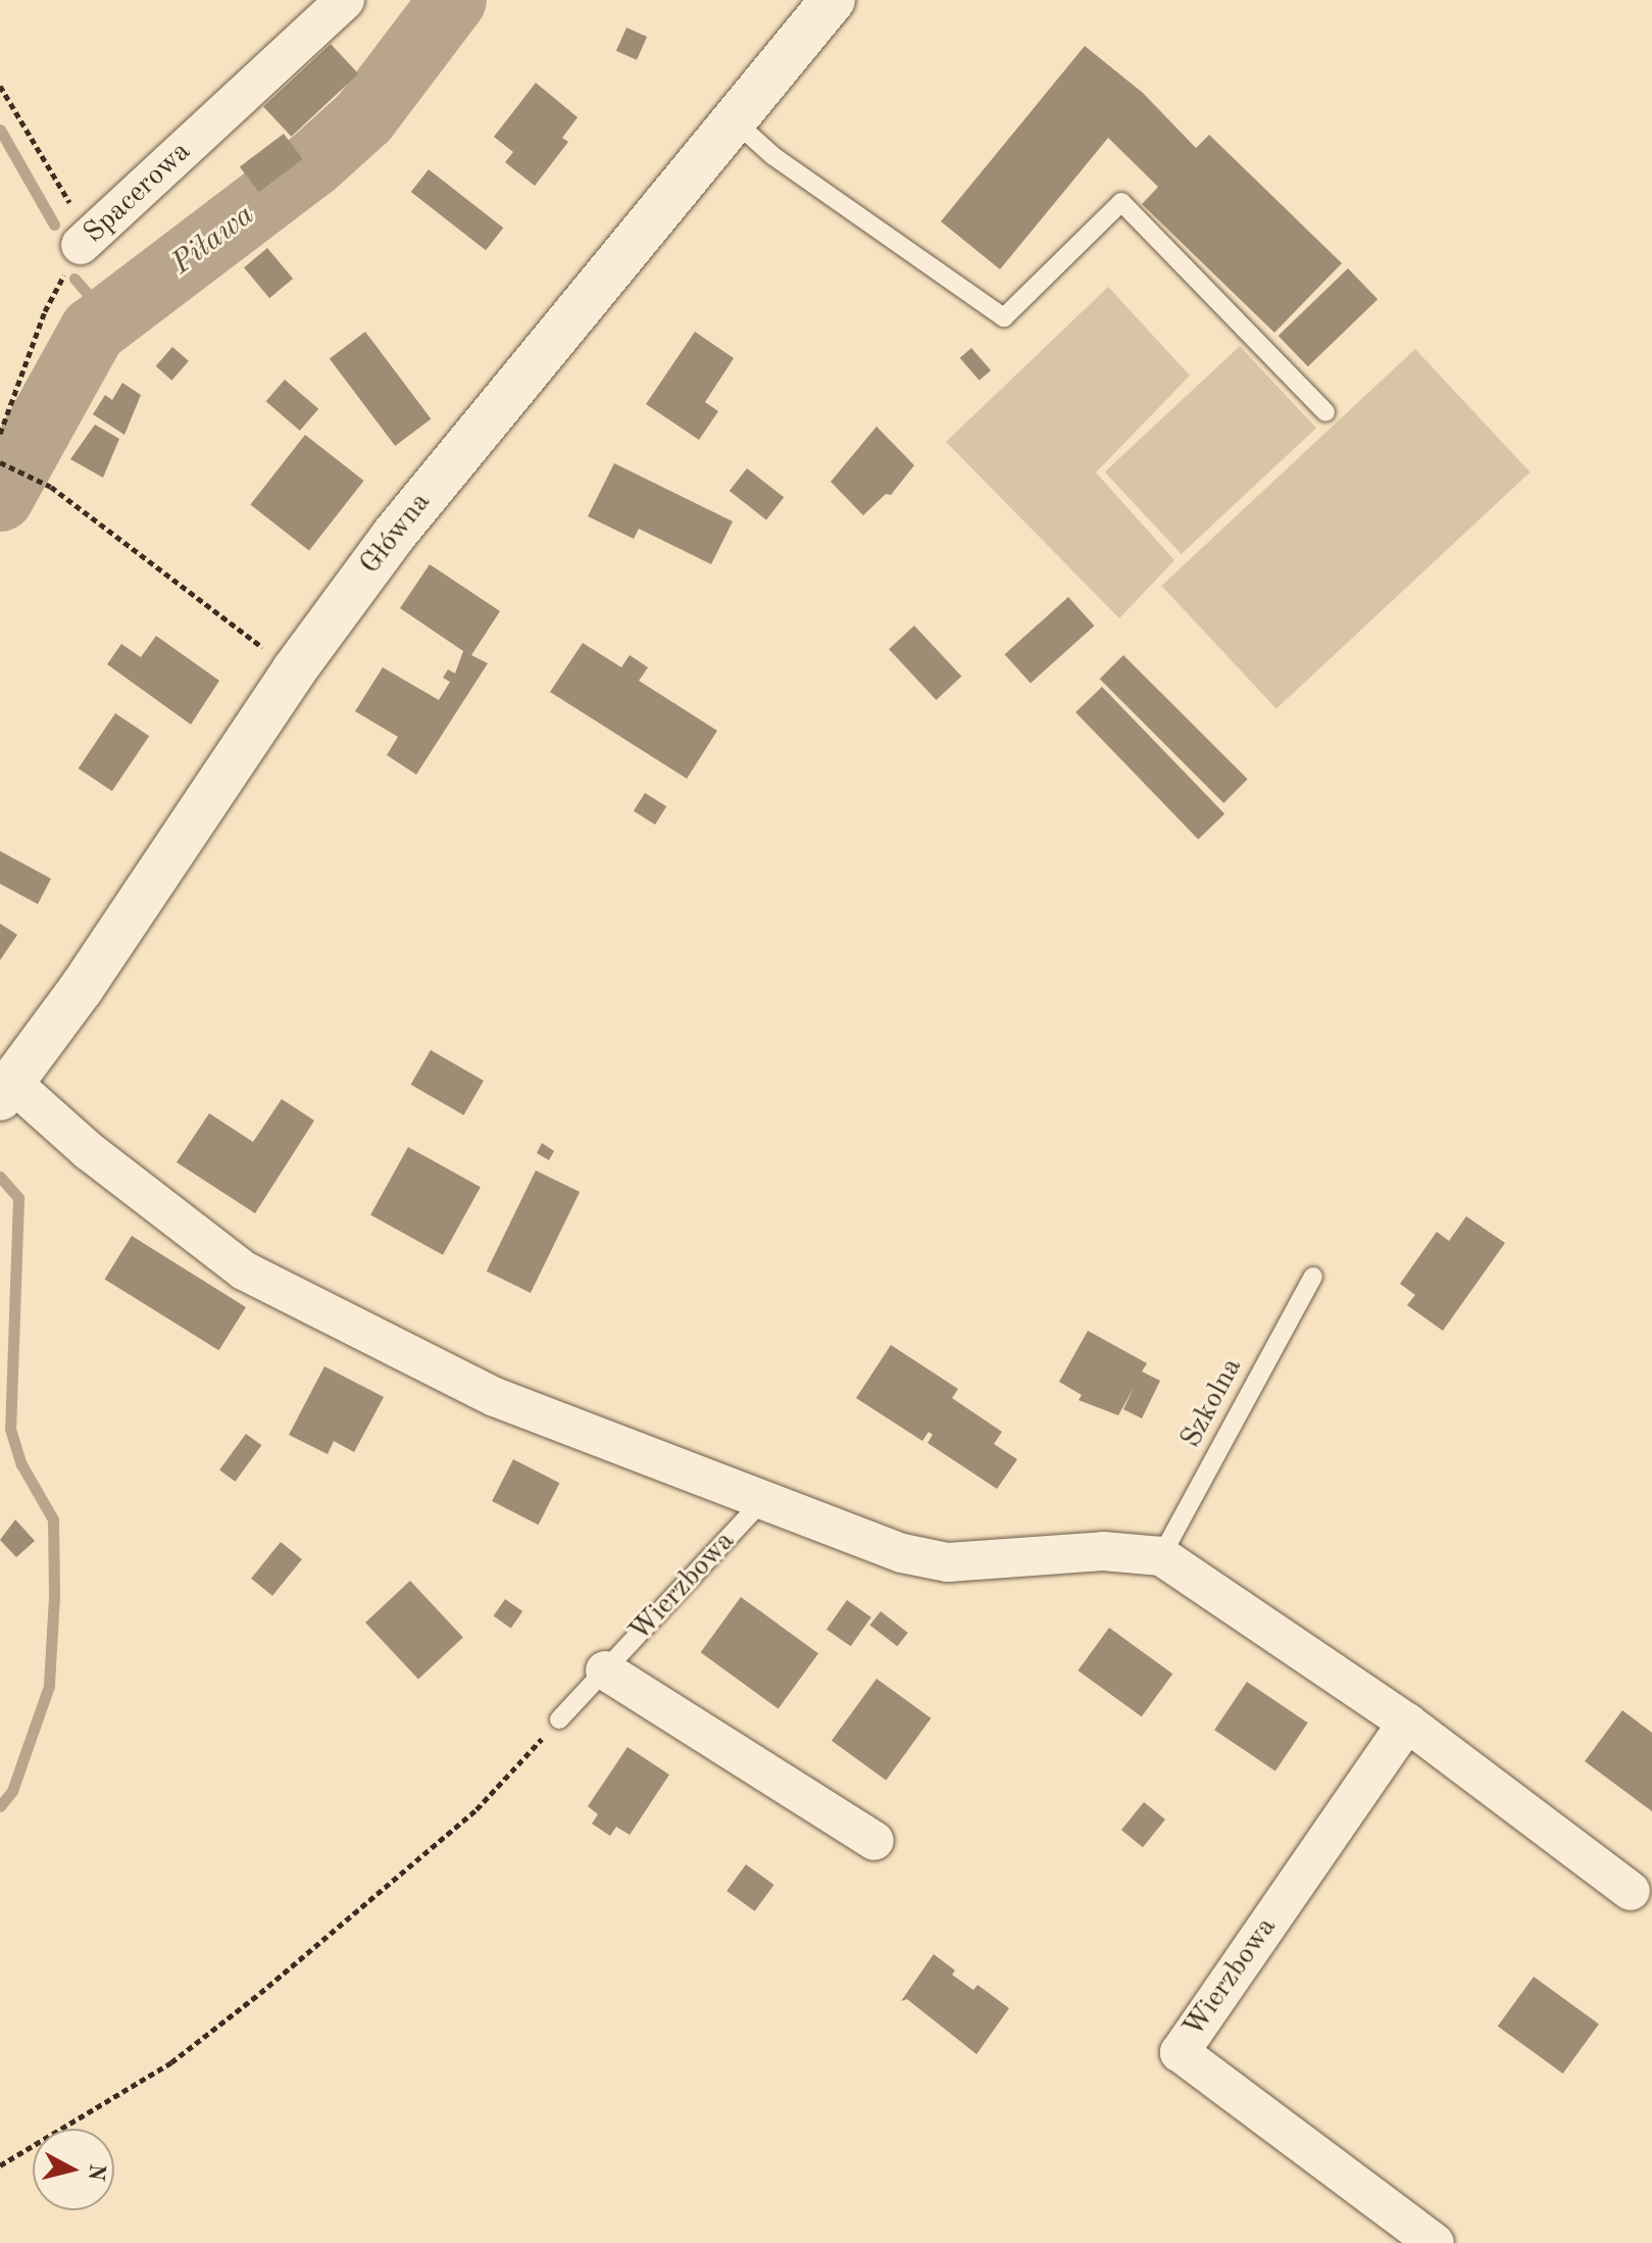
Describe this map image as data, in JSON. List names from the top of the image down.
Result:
{
  "streets": {
    "main road": ["Główna"],
    "street": ["Spacerowa", "Wierzbowa"],
    "lane": ["Szkolna"]
  },
  "water": ["Piława"],
  "north": "right"
}
